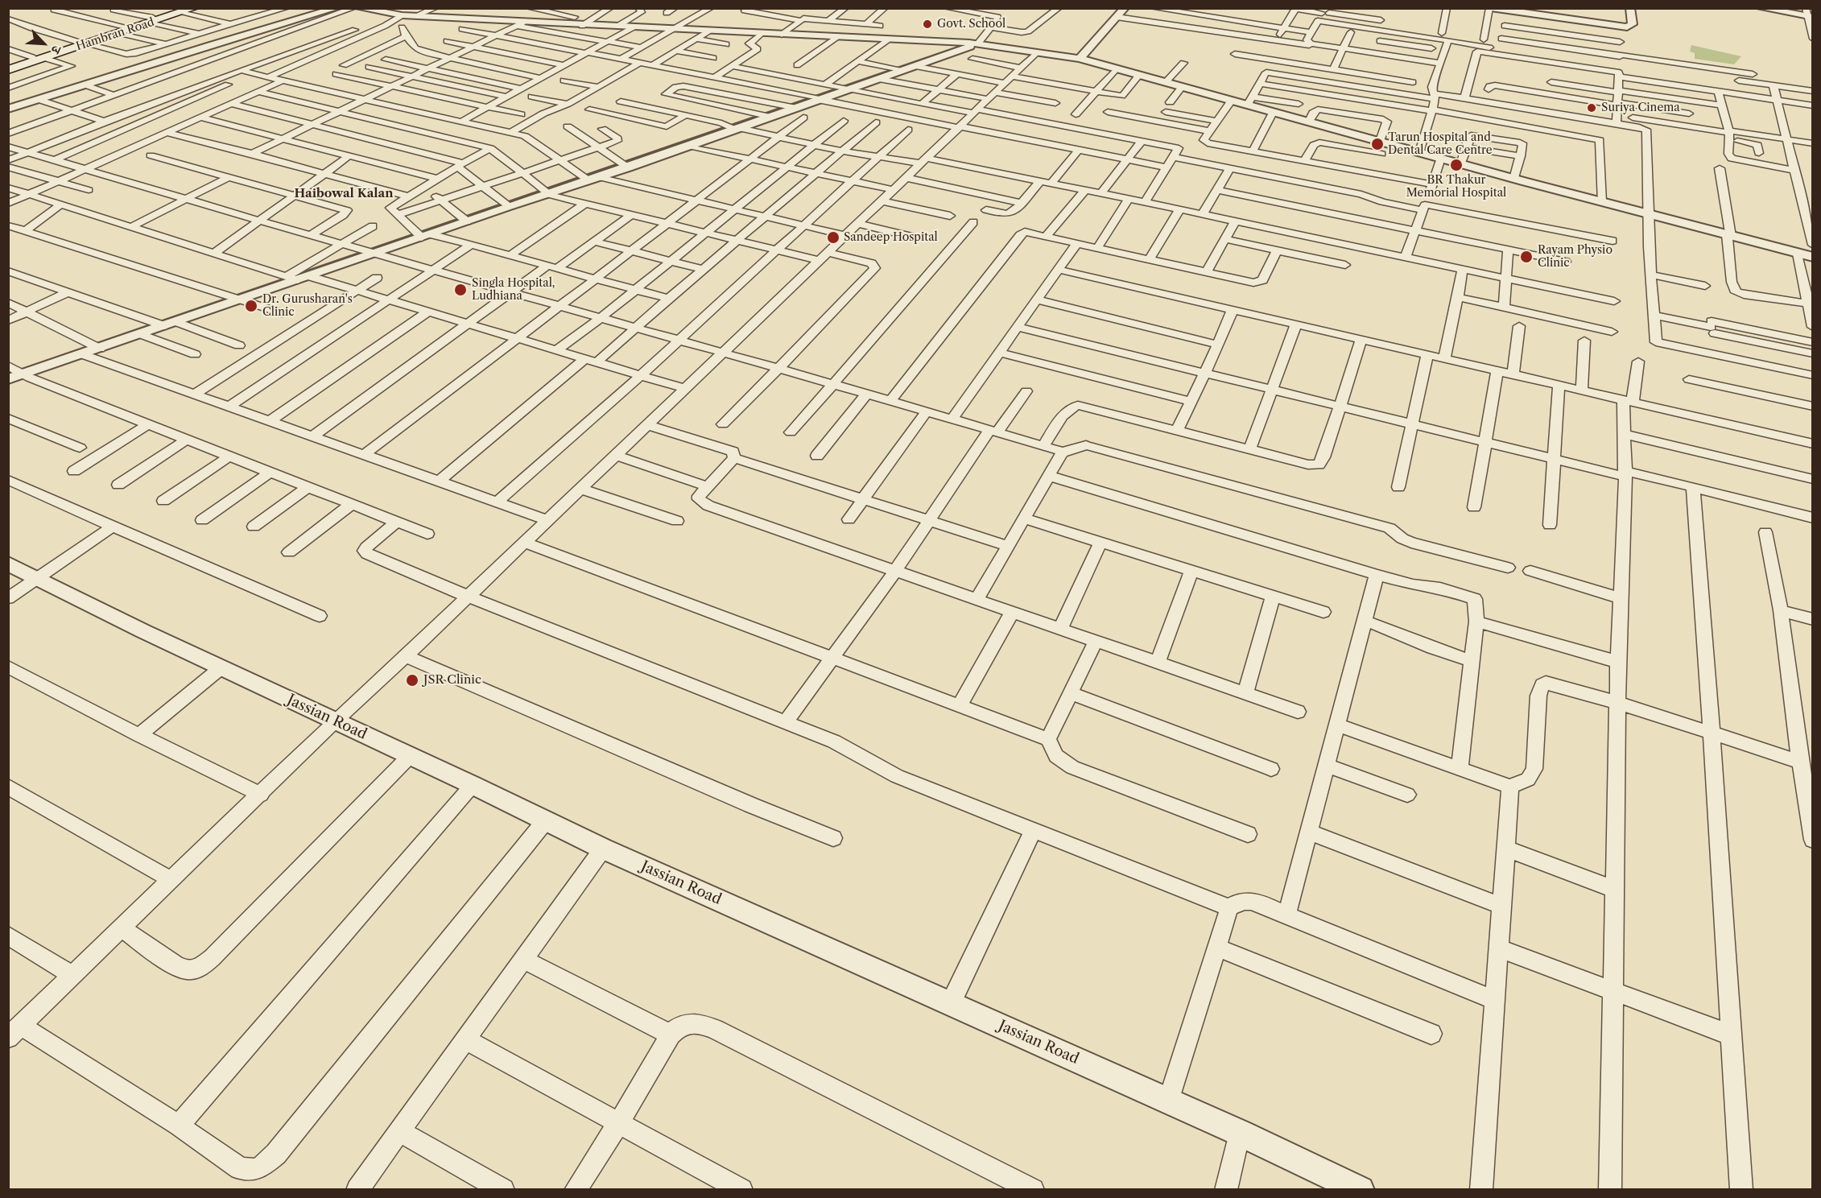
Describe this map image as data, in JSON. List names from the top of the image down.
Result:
{
  "streets": {
    "main road": ["Hambran Road"],
    "street": ["Jassian Road"]
  },
  "districts": ["Haibowal Kalan"],
  "places": [
    "Govt. School",
    "Suriya Cinema",
    "Tarun Hospital and Dental Care Centre",
    "BR Thakur Memorial Hospital",
    "Sandeep Hospital",
    "Rayam Physio Clinic",
    "Singla Hospital, Ludhiana",
    "Dr. Gurusharan's Clinic",
    "JSR Clinic"
  ],
  "north": "bottom right"
}
